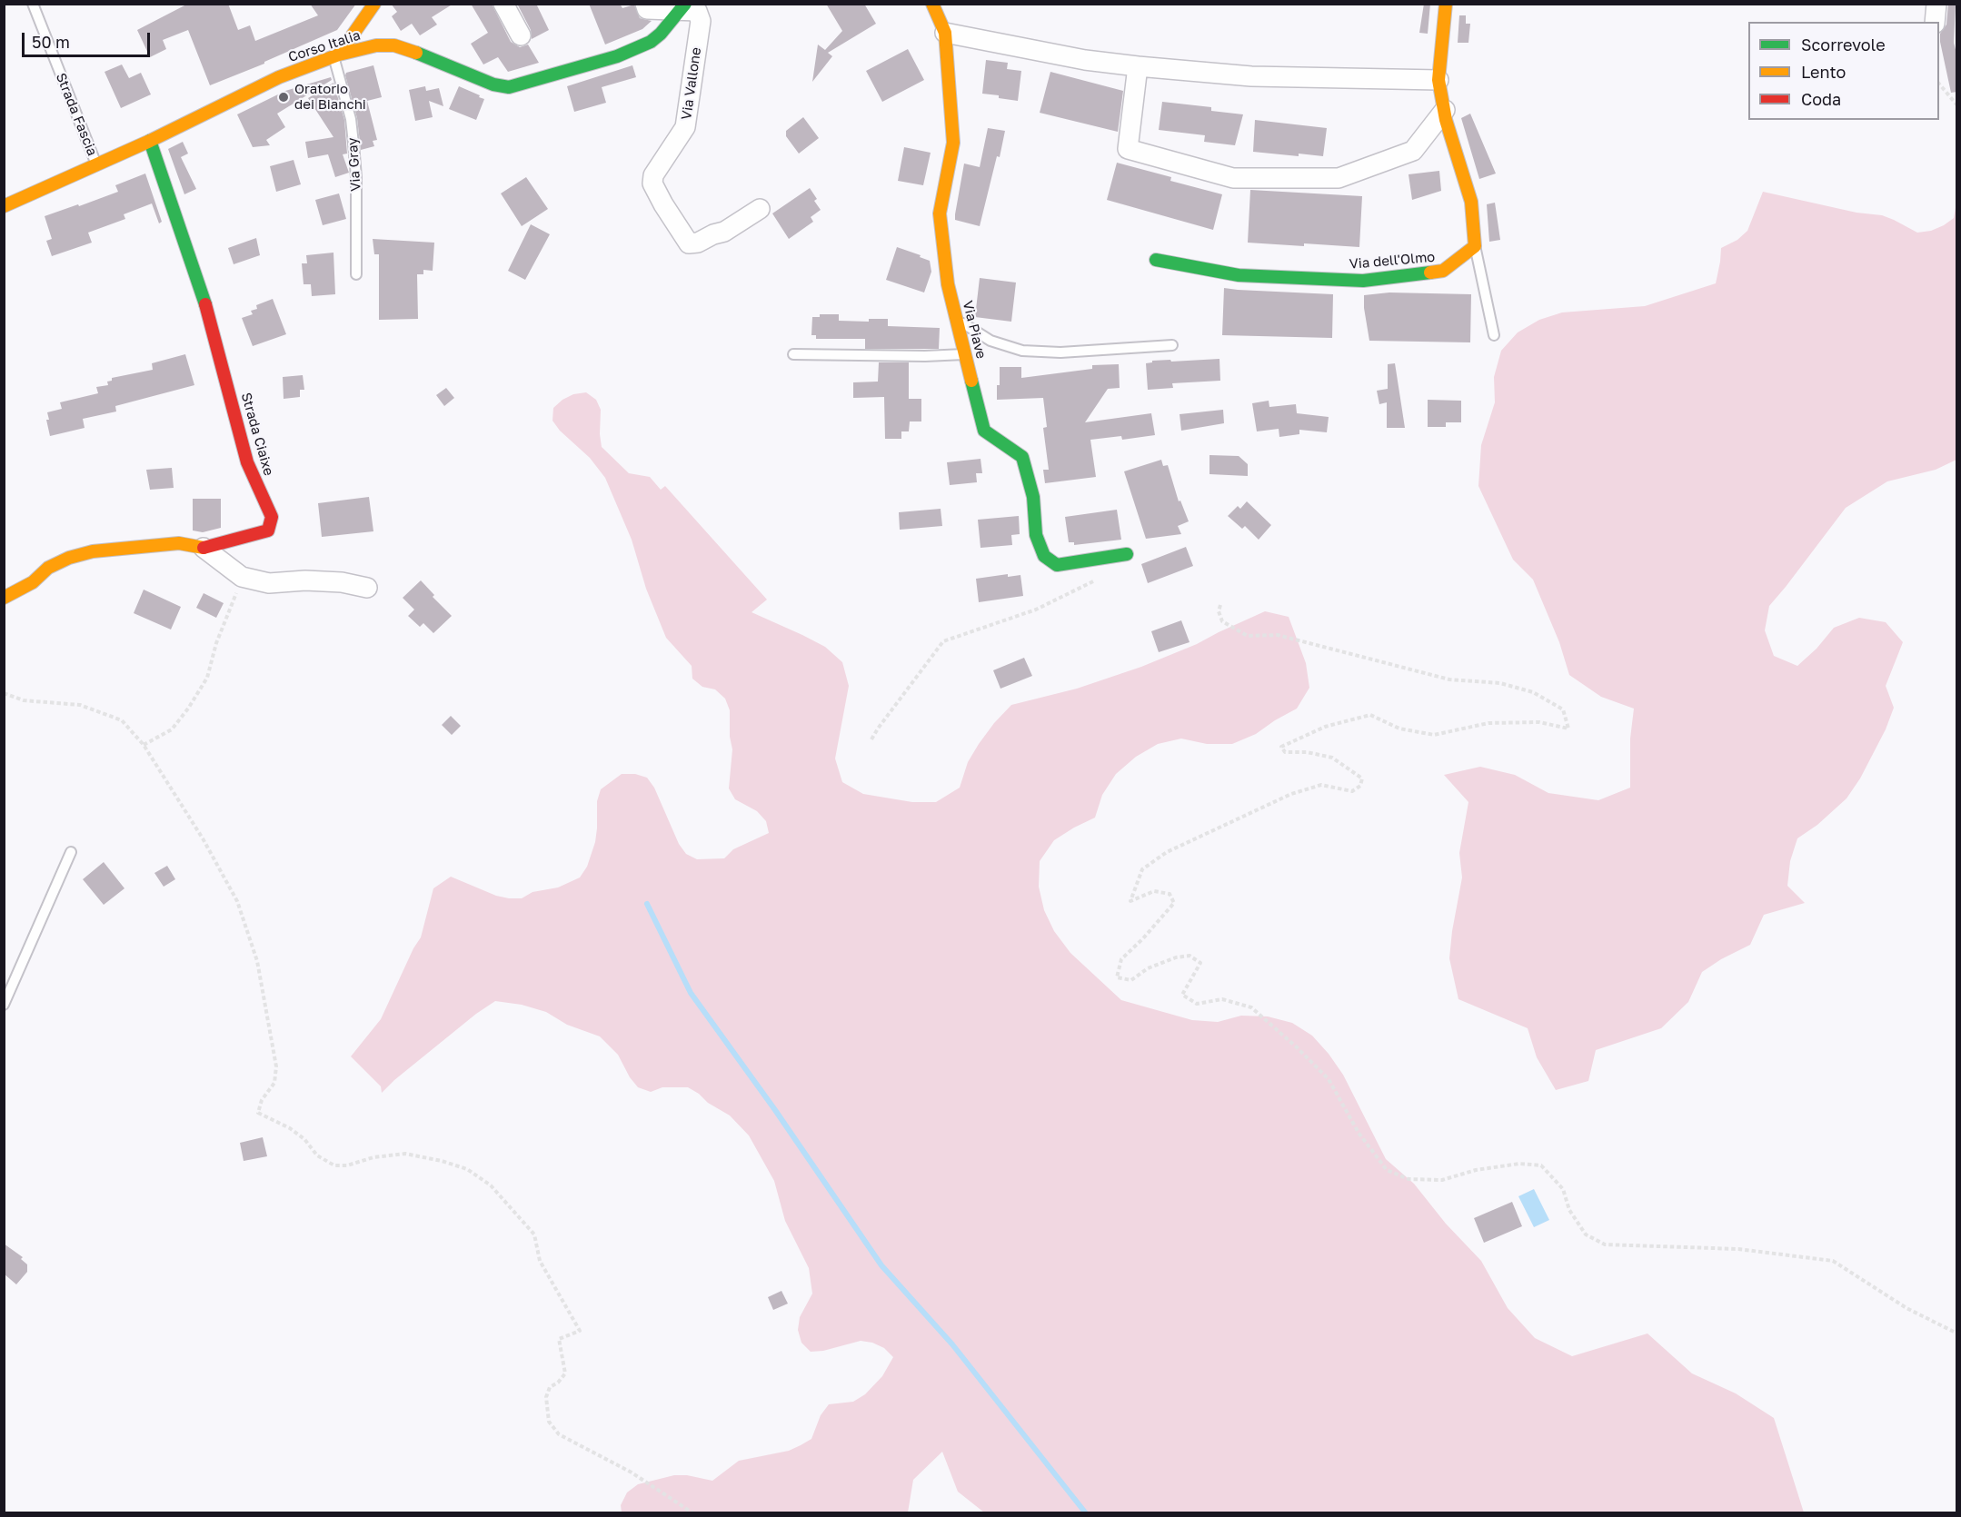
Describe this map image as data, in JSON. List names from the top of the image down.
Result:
{
  "streets": {
    "street": [
      "Corso Italia",
      "Via Vallone",
      "Via dell'Olmo",
      "Via Piave",
      "Strada Ciaixe"
    ],
    "lane": ["Strada Fascia", "Via Gray"]
  },
  "crossings": [
    ["Corso Italia", "Via Vallone"],
    ["Corso Italia", "Strada Fascia"],
    ["Corso Italia", "Via Gray"],
    ["Corso Italia", "Strada Ciaixe"]
  ],
  "places": ["Oratorio dei Bianchi"],
  "legend": ["Scorrevole", "Lento", "Coda"],
  "scale_bar": "50 m"
}
